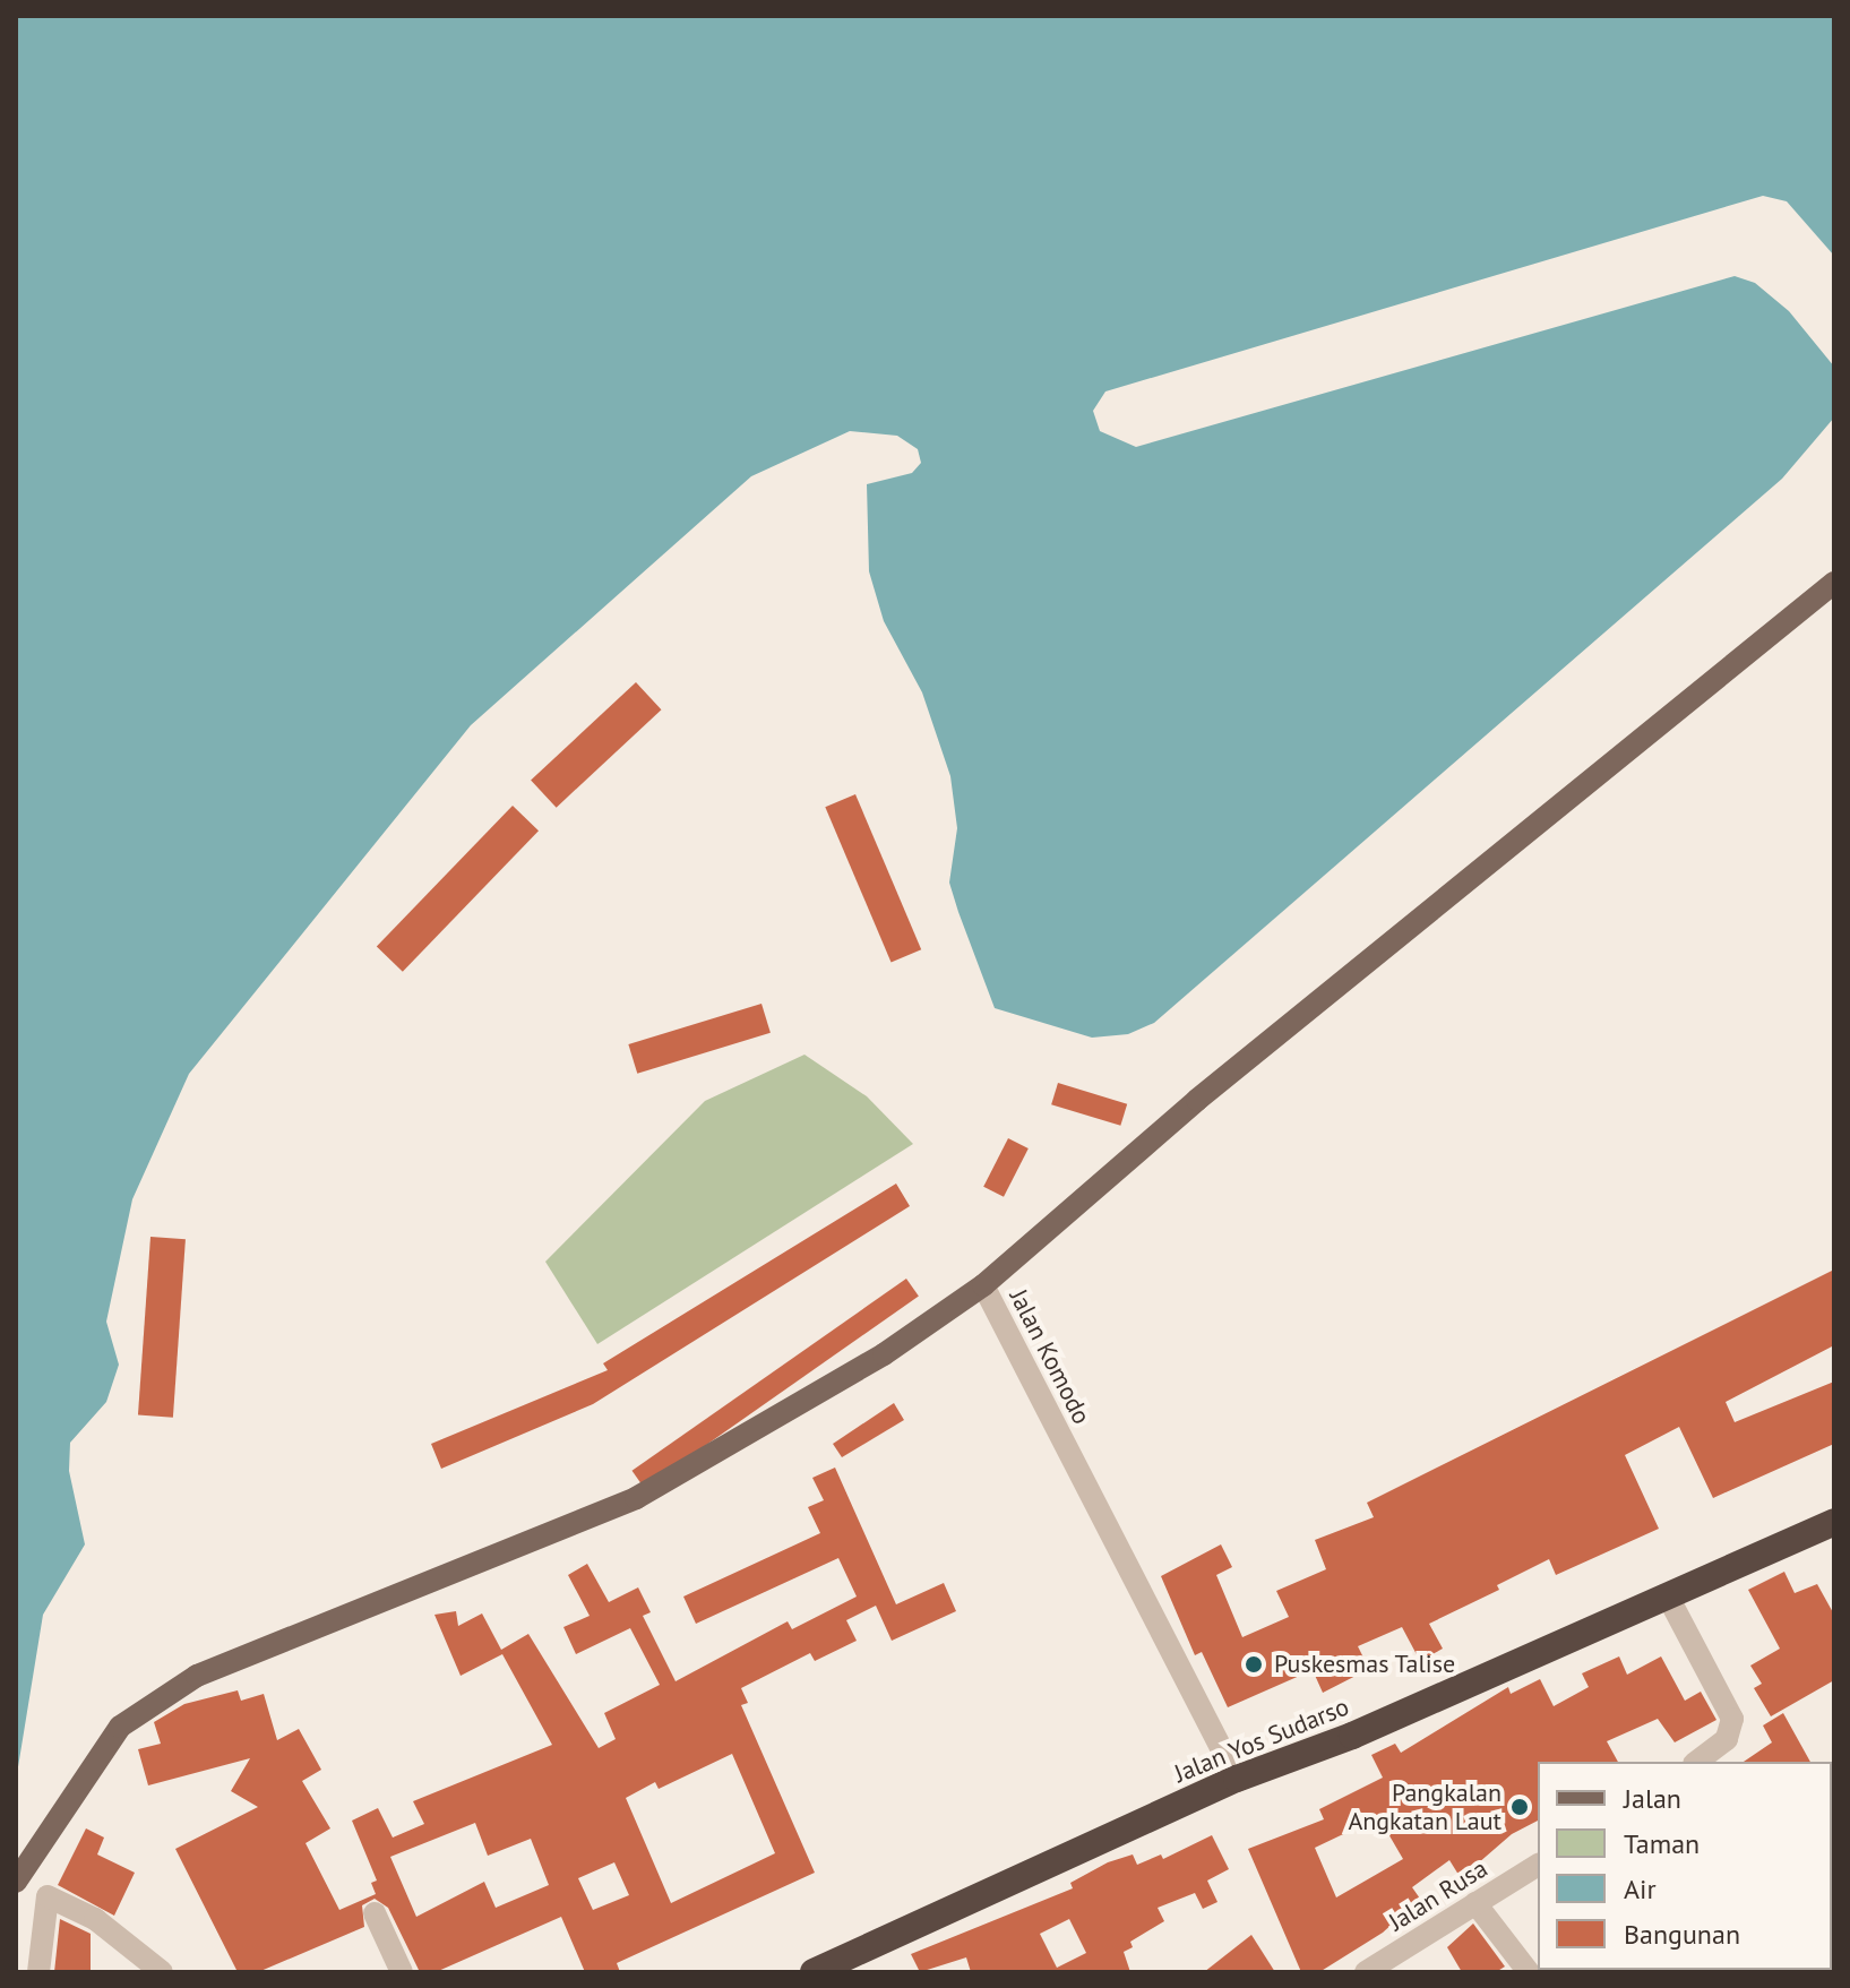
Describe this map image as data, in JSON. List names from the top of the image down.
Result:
{
  "streets": {
    "highway": ["Jalan Yos Sudarso"],
    "main road": ["Jalan Komodo"],
    "street": ["Jalan Rusa"]
  },
  "crossings": [
    ["Jalan Komodo", "Jalan Yos Sudarso"]
  ],
  "places": ["Puskesmas Talise", "Pangkalan Angkatan Laut"],
  "legend": [
    "Jalan",
    "Taman",
    "Air",
    "Bangunan"
  ]
}
